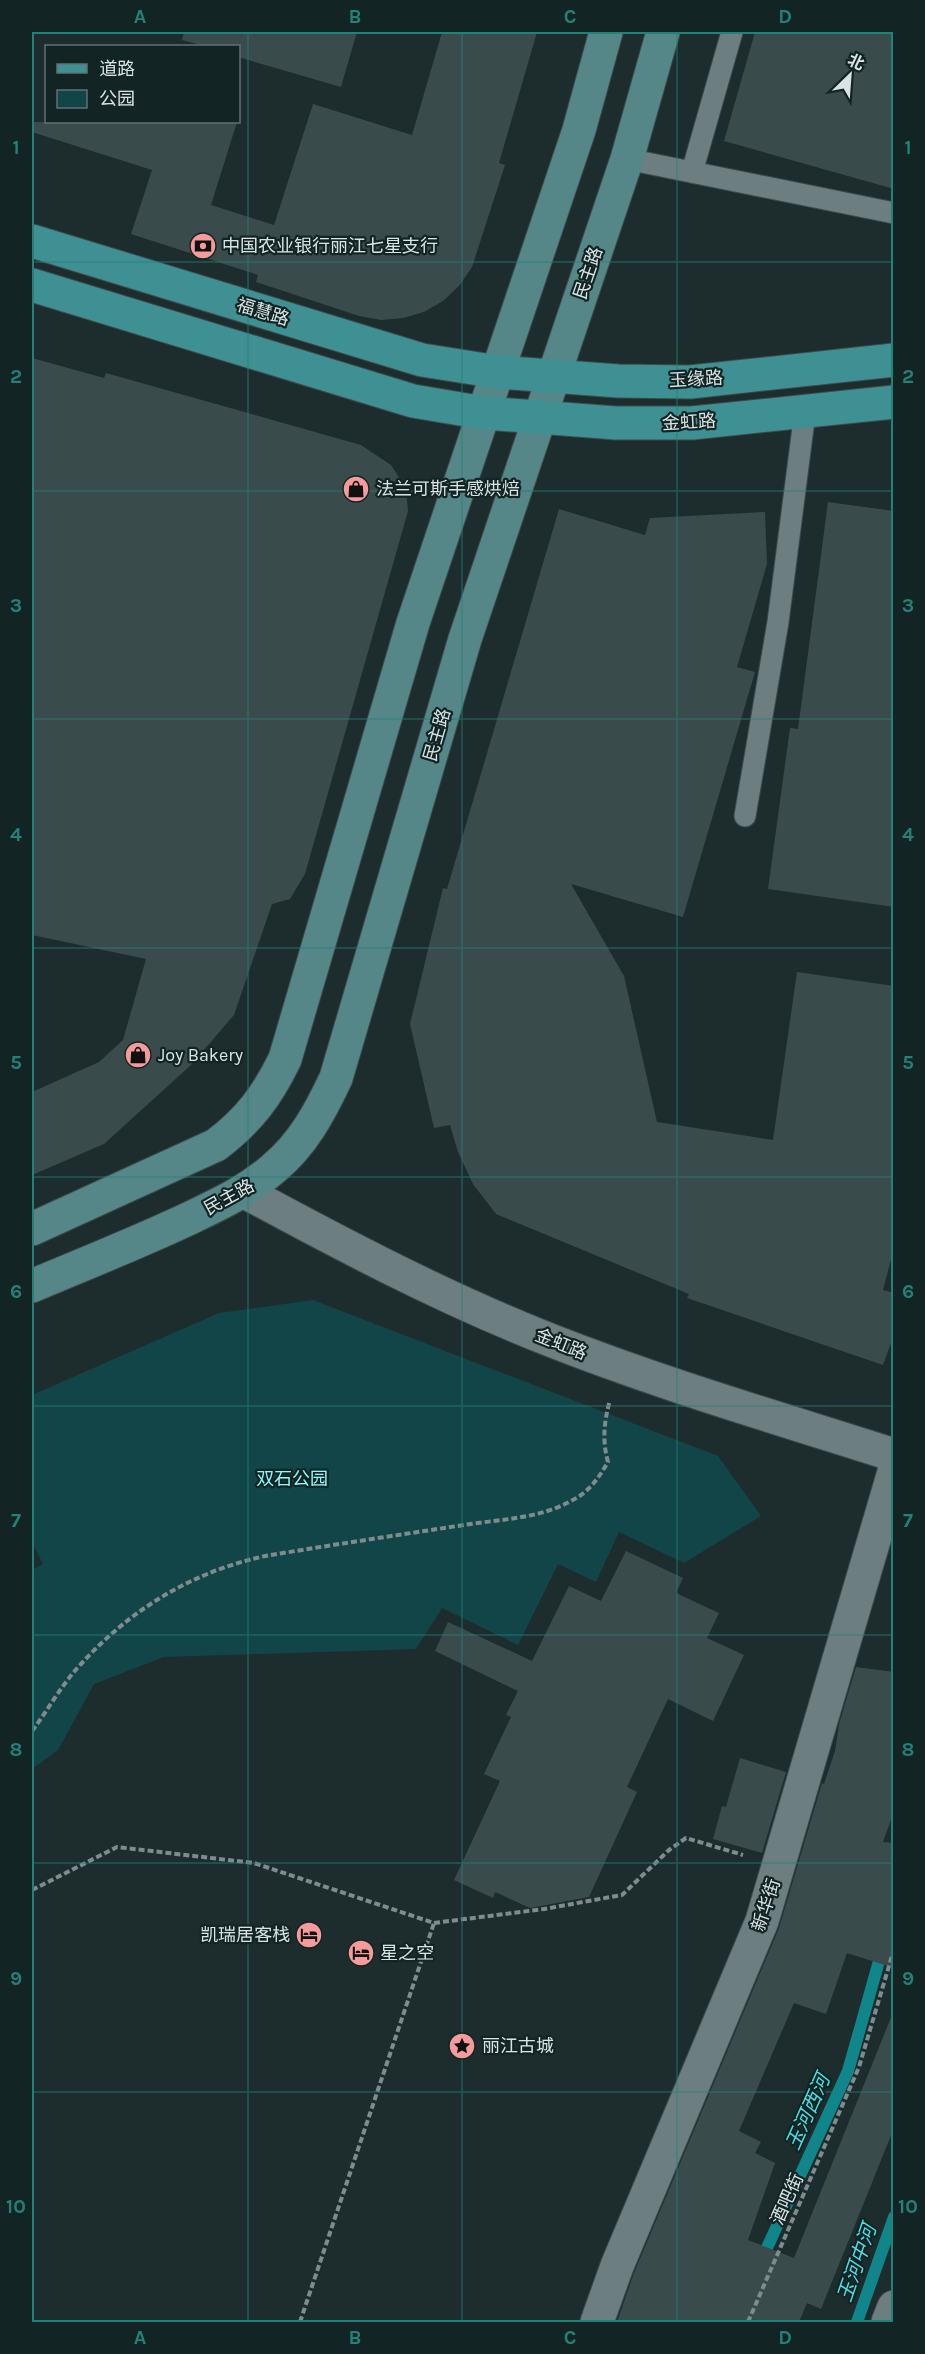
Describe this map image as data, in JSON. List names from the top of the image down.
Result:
{
  "streets": {
    "main road": [
      "民主路",
      "福慧路",
      "玉缘路",
      "金虹路"
    ],
    "street": ["新华街"],
    "path": ["酒吧街"]
  },
  "crossings": [
    ["民主路", "玉缘路"],
    ["民主路", "金虹路"],
    ["福慧路", "玉缘路"]
  ],
  "water": ["玉河西河", "玉河中河"],
  "parks": ["双石公园"],
  "places": {
    "bank": ["中国农业银行丽江七星支行"],
    "shop": ["法兰可斯手感烘焙", "Joy Bakery"],
    "hotel": ["凯瑞居客栈", "星之空"],
    "place": ["丽江古城"]
  },
  "legend": ["道路", "公园"],
  "north": "top right",
  "grid": {
    "columns": [
      "A",
      "B",
      "C",
      "D"
    ],
    "rows": [
      "1",
      "2",
      "3",
      "4",
      "5",
      "6",
      "7",
      "8",
      "9",
      "10"
    ]
  }
}
